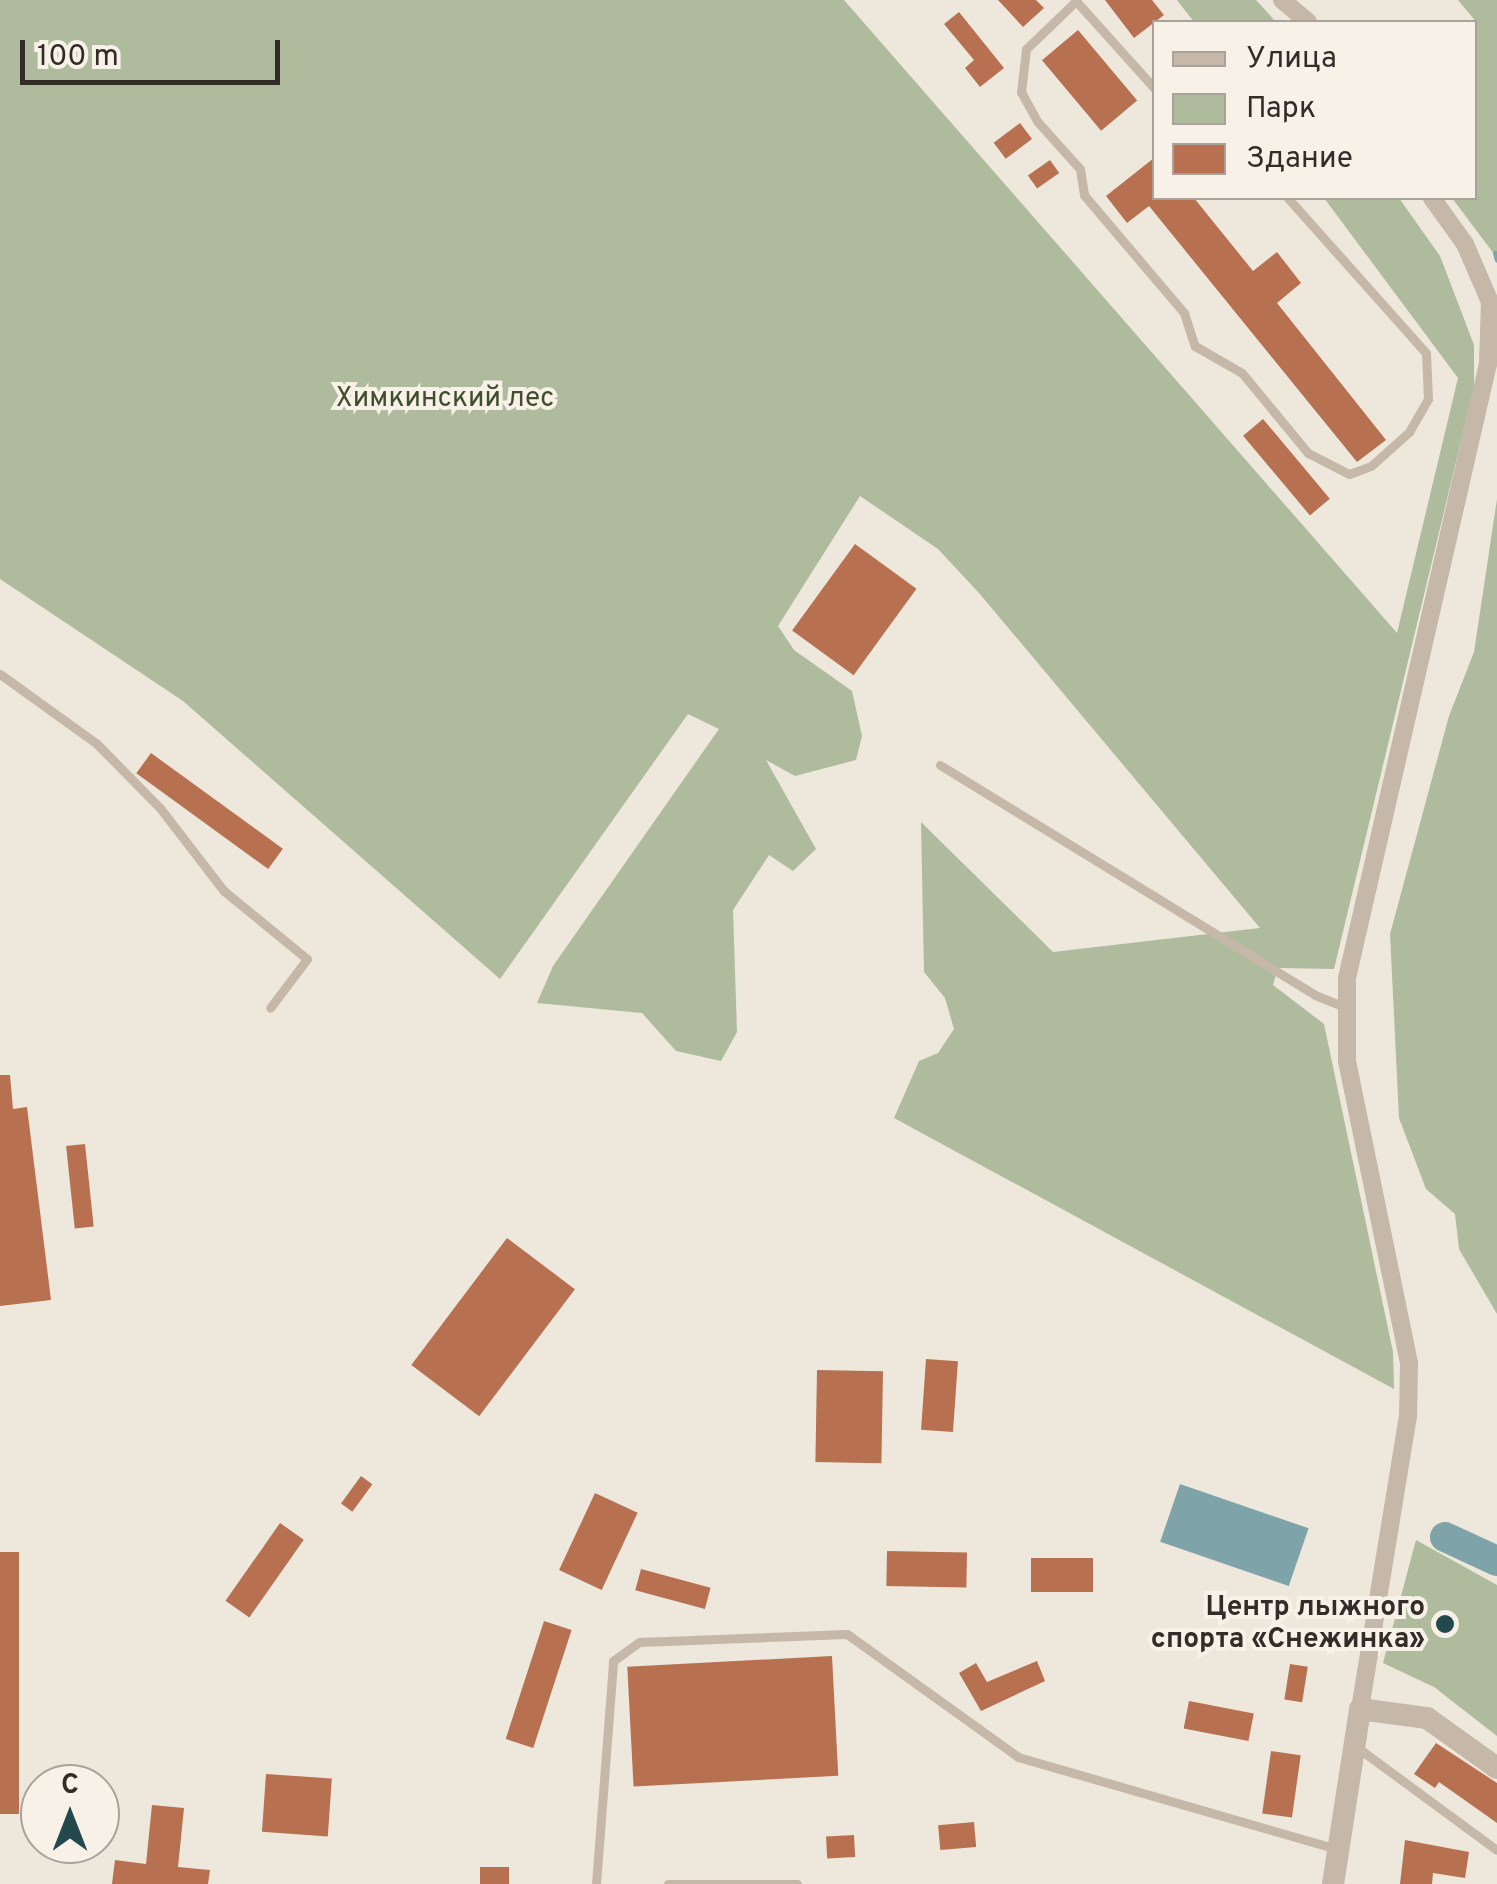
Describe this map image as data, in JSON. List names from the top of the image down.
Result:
{
  "parks": ["Химкинский лес"],
  "places": ["Центр лыжного спорта «Снежинка»"],
  "legend": ["Улица", "Парк", "Здание"],
  "scale_bar": "100 m",
  "north": "top"
}
